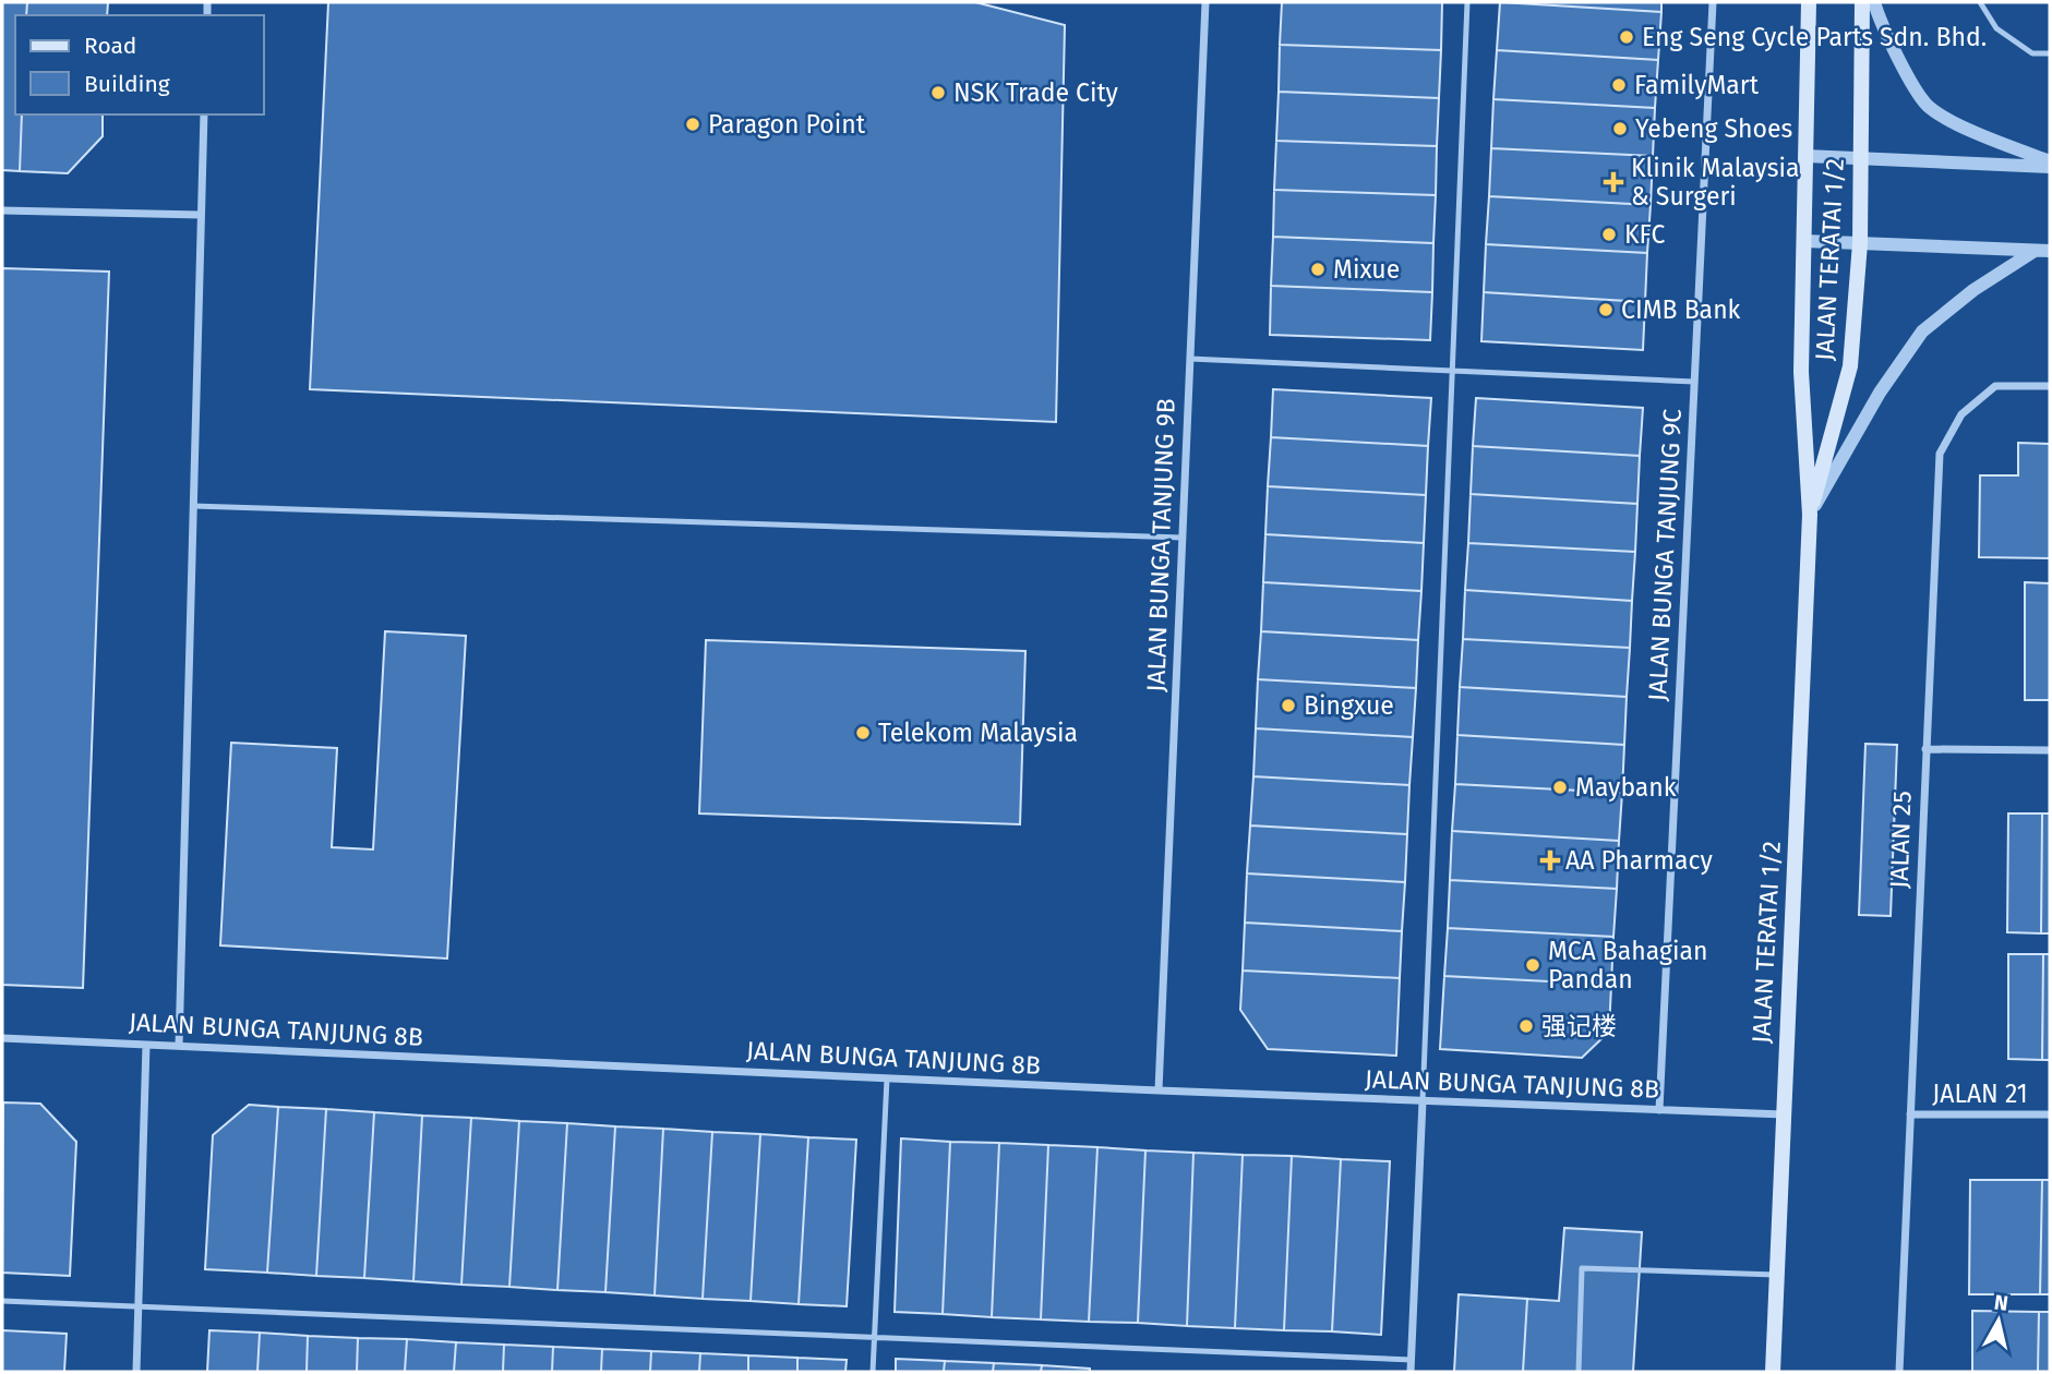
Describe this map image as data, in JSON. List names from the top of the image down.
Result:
{
  "streets": {
    "main road": ["JALAN TERATAI 1/2"],
    "street": [
      "JALAN BUNGA TANJUNG 9B",
      "JALAN BUNGA TANJUNG 9C",
      "JALAN 25",
      "JALAN BUNGA TANJUNG 8B",
      "JALAN 21"
    ]
  },
  "crossings": [
    ["JALAN TERATAI 1/2", "JALAN BUNGA TANJUNG 8B"],
    ["JALAN BUNGA TANJUNG 9B", "JALAN BUNGA TANJUNG 8B"],
    ["JALAN BUNGA TANJUNG 9C", "JALAN BUNGA TANJUNG 8B"],
    ["JALAN 25", "JALAN 21"]
  ],
  "places": {
    "other": [
      "Eng Seng Cycle Parts Sdn. Bhd.",
      "FamilyMart",
      "NSK Trade City",
      "Paragon Point",
      "Yebeng Shoes",
      "KFC",
      "Mixue",
      "CIMB Bank",
      "Bingxue",
      "Telekom Malaysia",
      "Maybank",
      "MCA Bahagian Pandan",
      "强记楼"
    ],
    "health": ["Klinik Malaysia & Surgeri", "AA Pharmacy"]
  },
  "legend": ["Road", "Building"],
  "north": "top"
}
